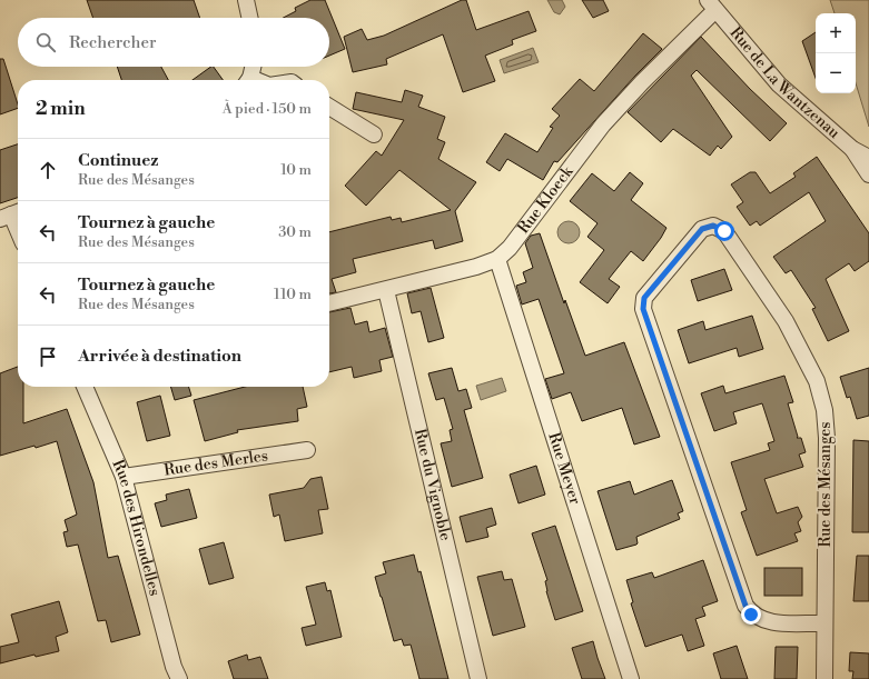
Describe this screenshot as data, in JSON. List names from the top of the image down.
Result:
{
  "streets": {
    "street": [
      "Rue de La Wantzenau",
      "Rue Kloeck",
      "Rue des Merles",
      "Rue Meyer",
      "Rue du Vignoble",
      "Rue des Mésanges",
      "Rue des Hirondelles"
    ]
  },
  "crossings": [
    ["Rue de La Wantzenau", "Rue Kloeck"],
    ["Rue Kloeck", "Rue Meyer"],
    ["Rue Kloeck", "Rue du Vignoble"],
    ["Rue des Merles", "Rue des Hirondelles"]
  ],
  "page": {
    "map_buttons": ["+", "−"],
    "search": "Rechercher",
    "heading": ["2 min", "À pied · 150 m"],
    "list": [
      ["Continuez", "Rue des Mésanges", "10 m"],
      ["Tournez à gauche", "Rue des Mésanges", "30 m"],
      ["Tournez à gauche", "Rue des Mésanges", "110 m"],
      "Arrivée à destination"
    ]
  }
}
